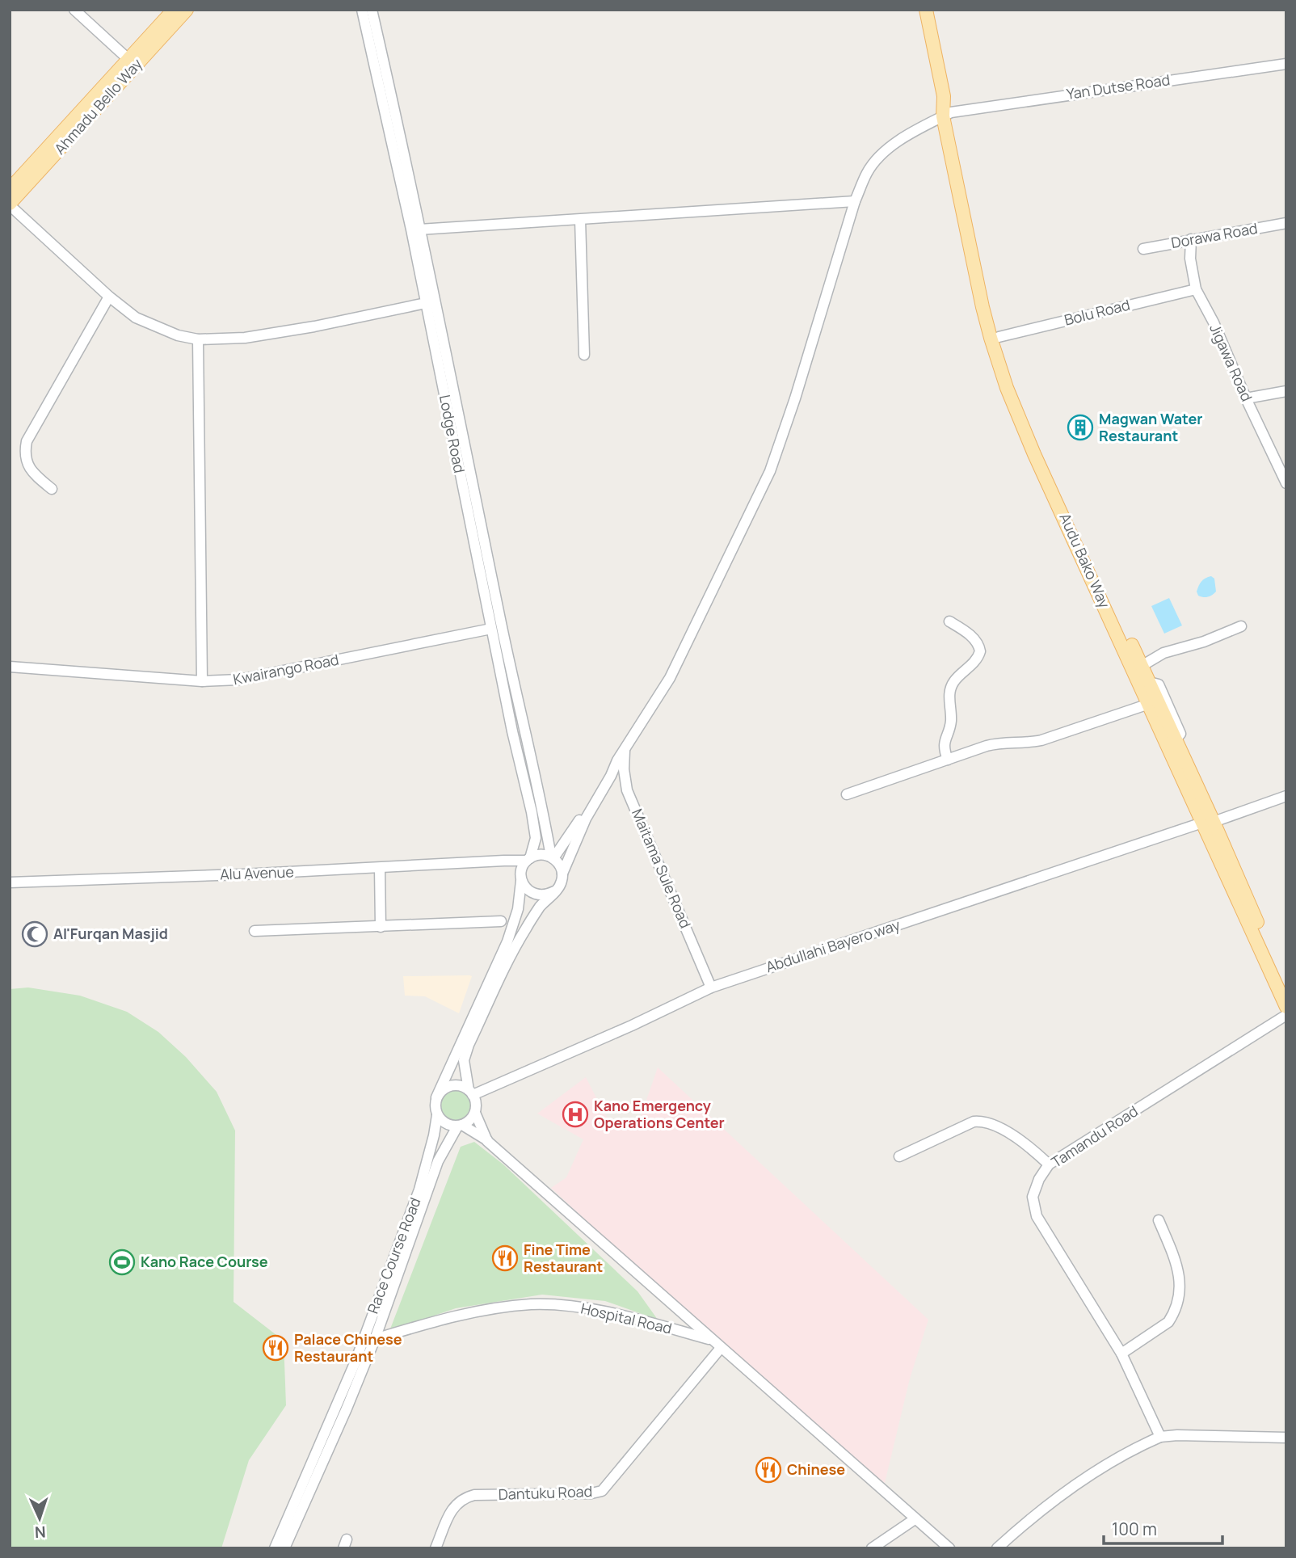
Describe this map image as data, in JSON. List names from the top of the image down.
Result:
{
  "streets": {
    "main road": ["Ahmadu Bello Way", "Audu Bako Way"],
    "street": [
      "Yan Dutse Road",
      "Dorawa Road",
      "Bolu Road",
      "Jigawa Road",
      "Lodge Road",
      "Kwairango Road",
      "Maitama Sule Road",
      "Alu Avenue",
      "Abdullahi Bayero way",
      "Tamandu Road",
      "Race Course Road",
      "Hospital Road",
      "Dantuku Road"
    ]
  },
  "crossings": [
    ["Yan Dutse Road", "Audu Bako Way"],
    ["Dorawa Road", "Jigawa Road"],
    ["Bolu Road", "Jigawa Road"],
    ["Bolu Road", "Audu Bako Way"],
    ["Lodge Road", "Kwairango Road"],
    ["Lodge Road", "Alu Avenue"],
    ["Audu Bako Way", "Abdullahi Bayero way"],
    ["Maitama Sule Road", "Abdullahi Bayero way"],
    ["Abdullahi Bayero way", "Race Course Road"],
    ["Abdullahi Bayero way", "Hospital Road"],
    ["Race Course Road", "Hospital Road"],
    ["Hospital Road", "Dantuku Road"]
  ],
  "places": {
    "building": ["Magwan Water Restaurant"],
    "mosque": ["Al'Furqan Masjid"],
    "hospital": ["Kano Emergency Operations Center"],
    "restaurant": ["Fine Time Restaurant", "Palace Chinese Restaurant", "Chinese"],
    "sports": ["Kano Race Course"]
  },
  "scale_bar": "100 m",
  "north": "bottom"
}
